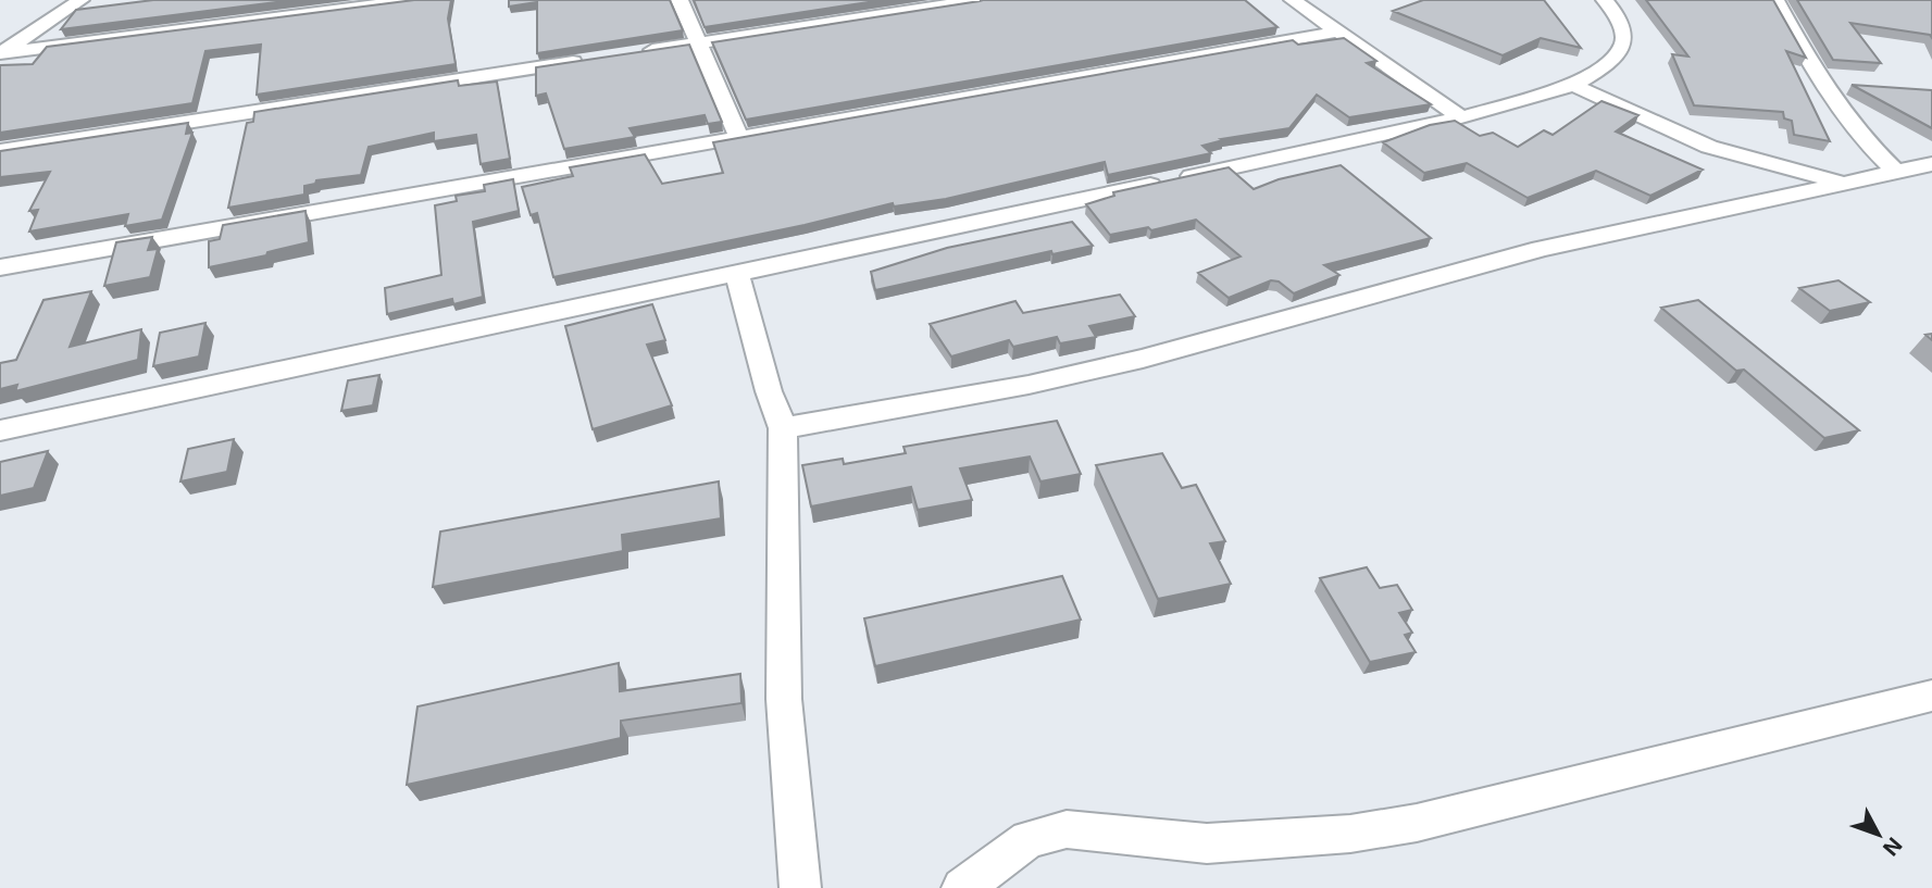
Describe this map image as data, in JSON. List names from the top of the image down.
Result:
{
  "north": "bottom right"
}
